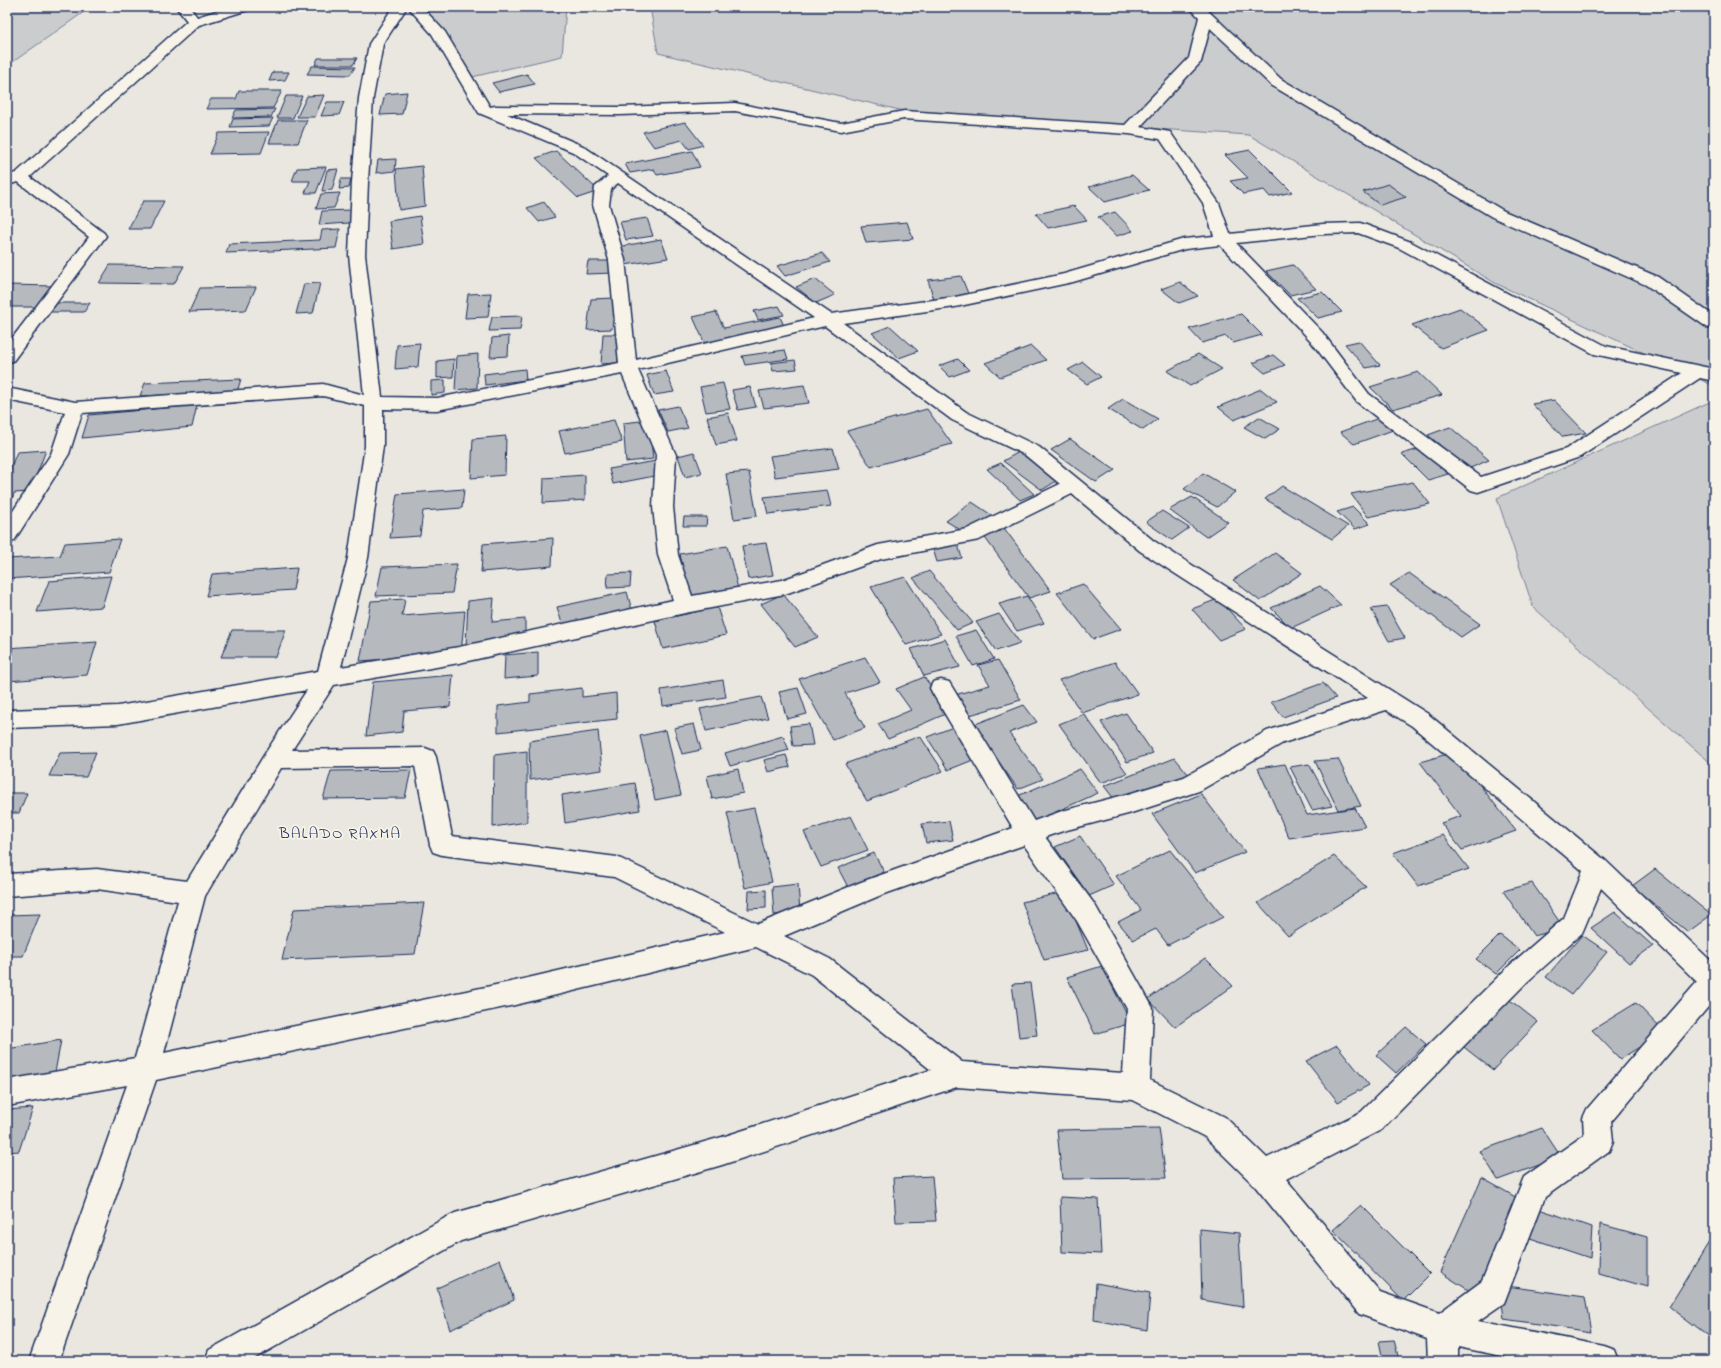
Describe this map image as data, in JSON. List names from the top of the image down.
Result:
{
  "districts": ["BALADO RAXMA"]
}
